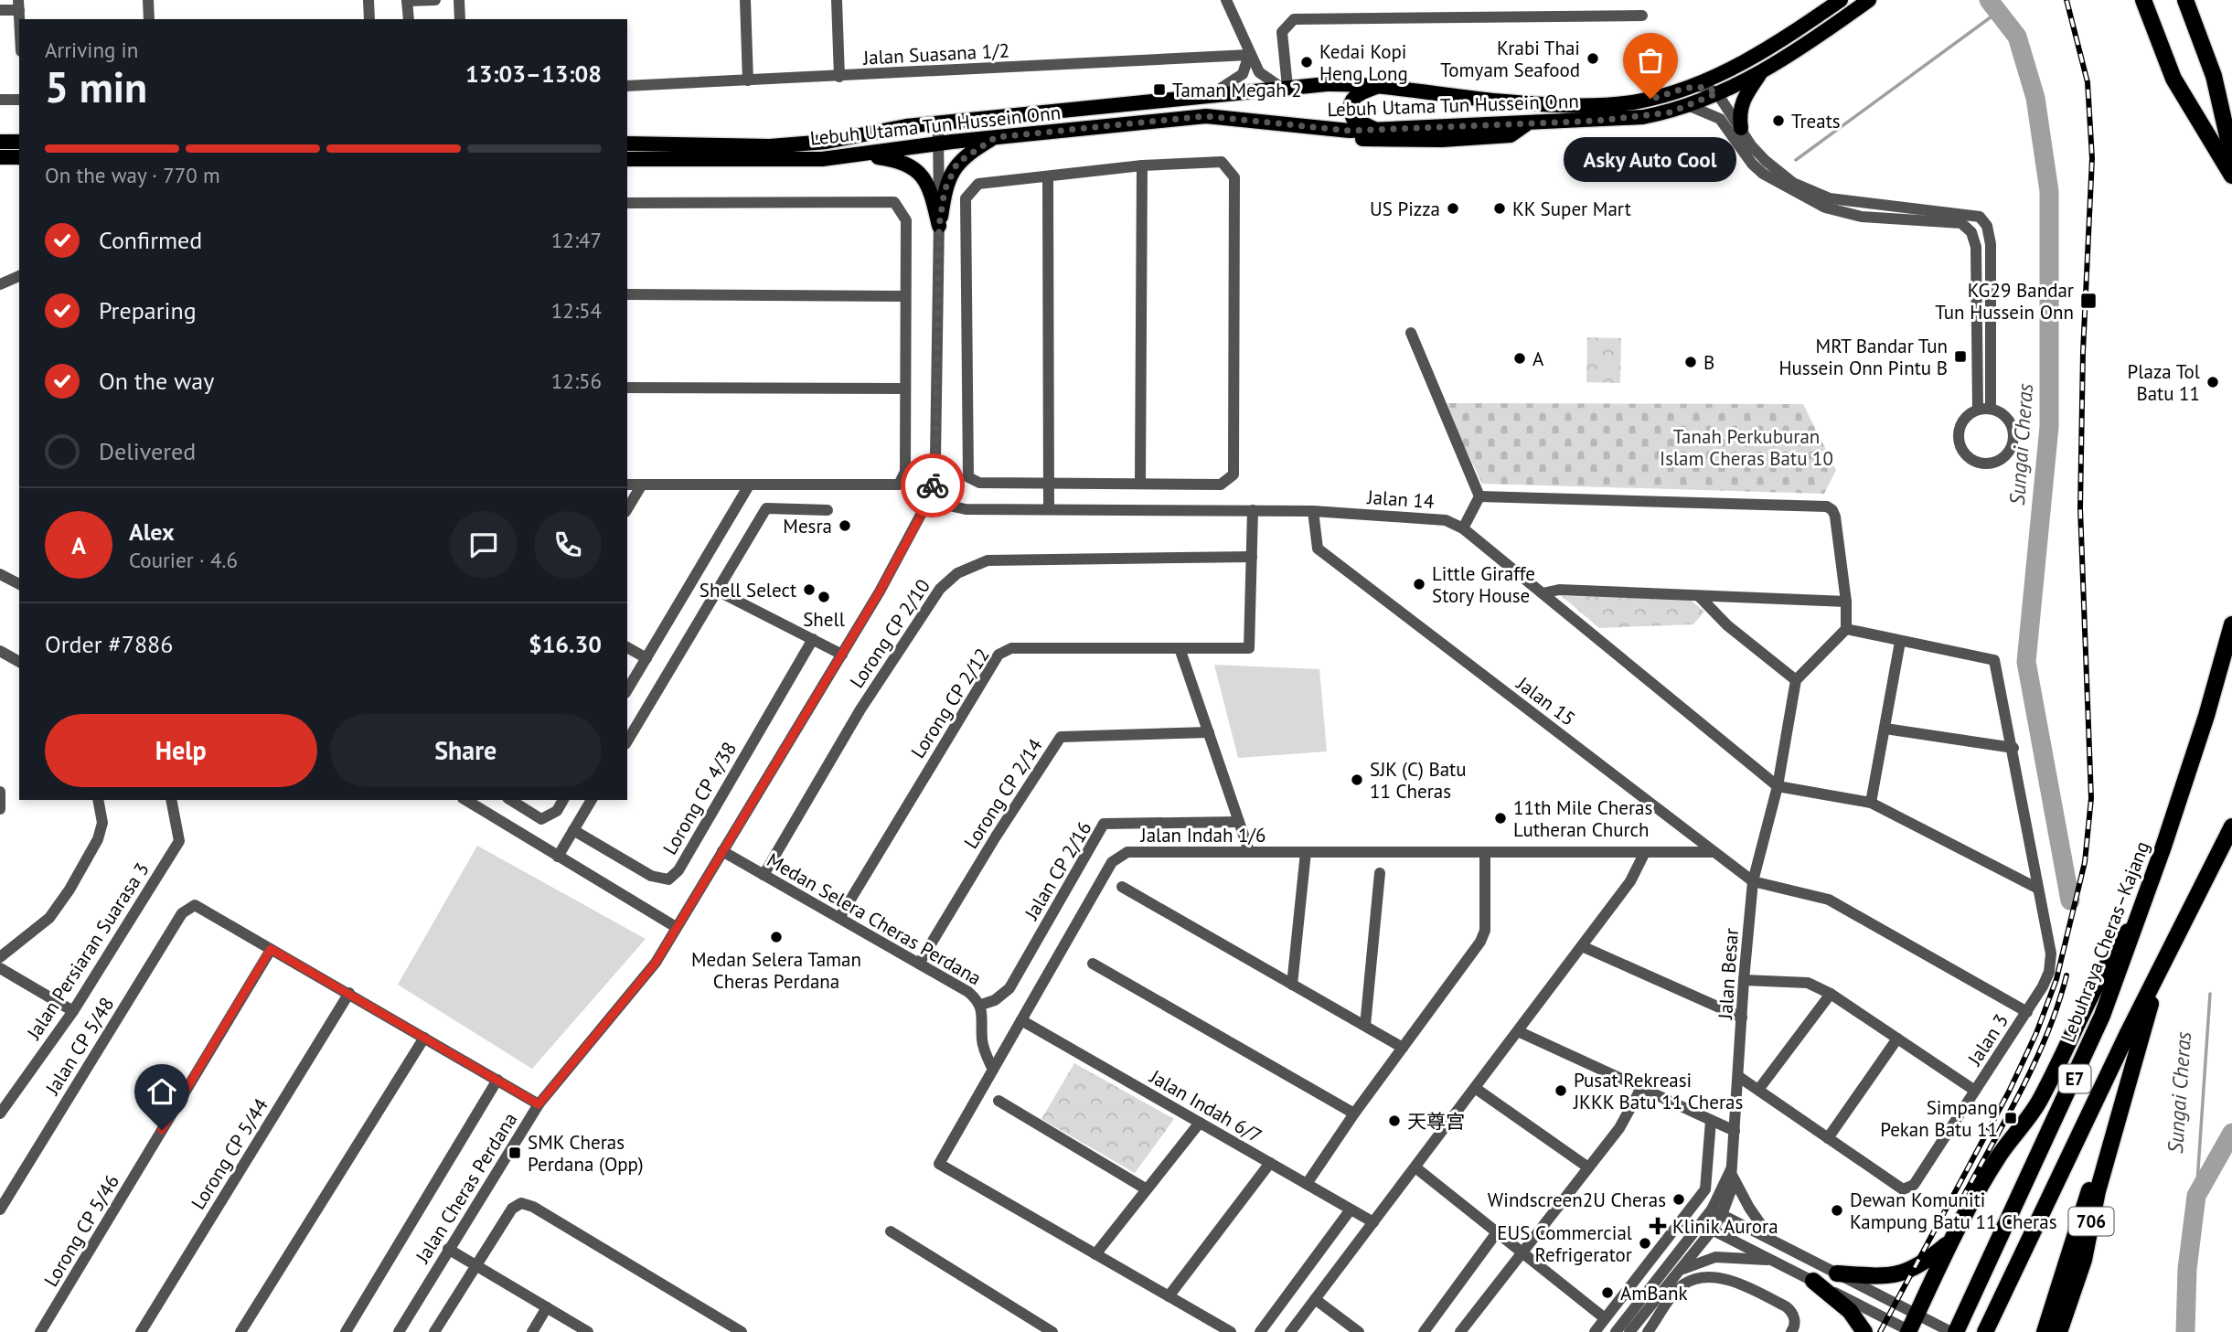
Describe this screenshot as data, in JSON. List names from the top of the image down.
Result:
{
  "streets": {
    "highway": ["Lebuhraya Cheras–Kajang", "E7", "706"],
    "main road": ["Lebuh Utama Tun Hussein Onn"],
    "street": [
      "Jalan Suasana 1/2",
      "Jalan 14",
      "Lorong CP 2/10",
      "Jalan 15",
      "Lorong CP 2/12",
      "Lorong CP 2/14",
      "Lorong CP 4/38",
      "Jalan Indah 1/6",
      "Jalan CP 2/16",
      "Medan Selera Cheras Perdana",
      "Jalan Persiaran Suarasa 3",
      "Jalan Besar",
      "Jalan 3",
      "Jalan CP 5/48",
      "Jalan Indah 6/7",
      "Lorong CP 5/44",
      "Jalan Cheras Perdana",
      "Lorong CP 5/46"
    ]
  },
  "crossings": [
    ["Lebuh Utama Tun Hussein Onn", "Jalan Cheras Perdana"],
    ["Jalan 14", "Jalan 15"],
    ["Jalan 14", "Jalan Besar"],
    ["Jalan 14", "Jalan Cheras Perdana"],
    ["Lorong CP 2/10", "Lorong CP 2/12"],
    ["Lorong CP 2/10", "Medan Selera Cheras Perdana"],
    ["Jalan 15", "Jalan Indah 1/6"],
    ["Jalan 15", "Jalan Besar"],
    ["Lorong CP 2/12", "Medan Selera Cheras Perdana"],
    ["Lorong CP 2/14", "Medan Selera Cheras Perdana"],
    ["Jalan Indah 1/6", "Medan Selera Cheras Perdana"],
    ["Jalan Indah 1/6", "Jalan Indah 6/7"],
    ["Jalan CP 2/16", "Medan Selera Cheras Perdana"],
    ["Medan Selera Cheras Perdana", "Jalan Cheras Perdana"],
    ["Jalan CP 5/48", "Lorong CP 5/46"]
  ],
  "water": ["Sungai Cheras"],
  "parks": ["Tanah Perkuburan Islam Cheras Batu 10"],
  "places": {
    "other": [
      "Krabi Thai Tomyam Seafood",
      "Kedai Kopi Heng Long",
      "Asky Auto Cool",
      "Treats",
      "US Pizza",
      "KK Super Mart",
      "A",
      "B",
      "Plaza Tol Batu 11",
      "Mesra",
      "Little Giraffe Story House",
      "Shell Select",
      "Shell",
      "SJK (C) Batu 11 Cheras",
      "11th Mile Cheras Lutheran Church",
      "Medan Selera Taman Cheras Perdana",
      "Pusat Rekreasi JKKK Batu 11 Cheras",
      "天尊宫",
      "Windscreen2U Cheras",
      "Dewan Komuniti Kampung Batu 11 Cheras",
      "EUS Commercial Refrigerator",
      "AmBank"
    ],
    "transit": [
      "Taman Megah 2",
      "KG29 Bandar Tun Hussein Onn",
      "MRT Bandar Tun Hussein Onn Pintu B",
      "Simpang Pekan Batu 11",
      "SMK Cheras Perdana (Opp)"
    ],
    "health": ["Klinik Aurora"]
  },
  "page": {
    "heading": ["5 min", "Arriving in", "13:03–13:08"],
    "panel": [
      "Alex",
      "Courier · 4.6",
      "Order #7886",
      "$16.30"
    ],
    "bar": "On the way · 770 m",
    "bubble": "Asky Auto Cool",
    "list": [
      ["Confirmed", "12:47"],
      ["Preparing", "12:54"],
      ["On the way", "12:56"],
      "Delivered"
    ],
    "round": "A",
    "buttons": ["Help", "Share"]
  }
}
